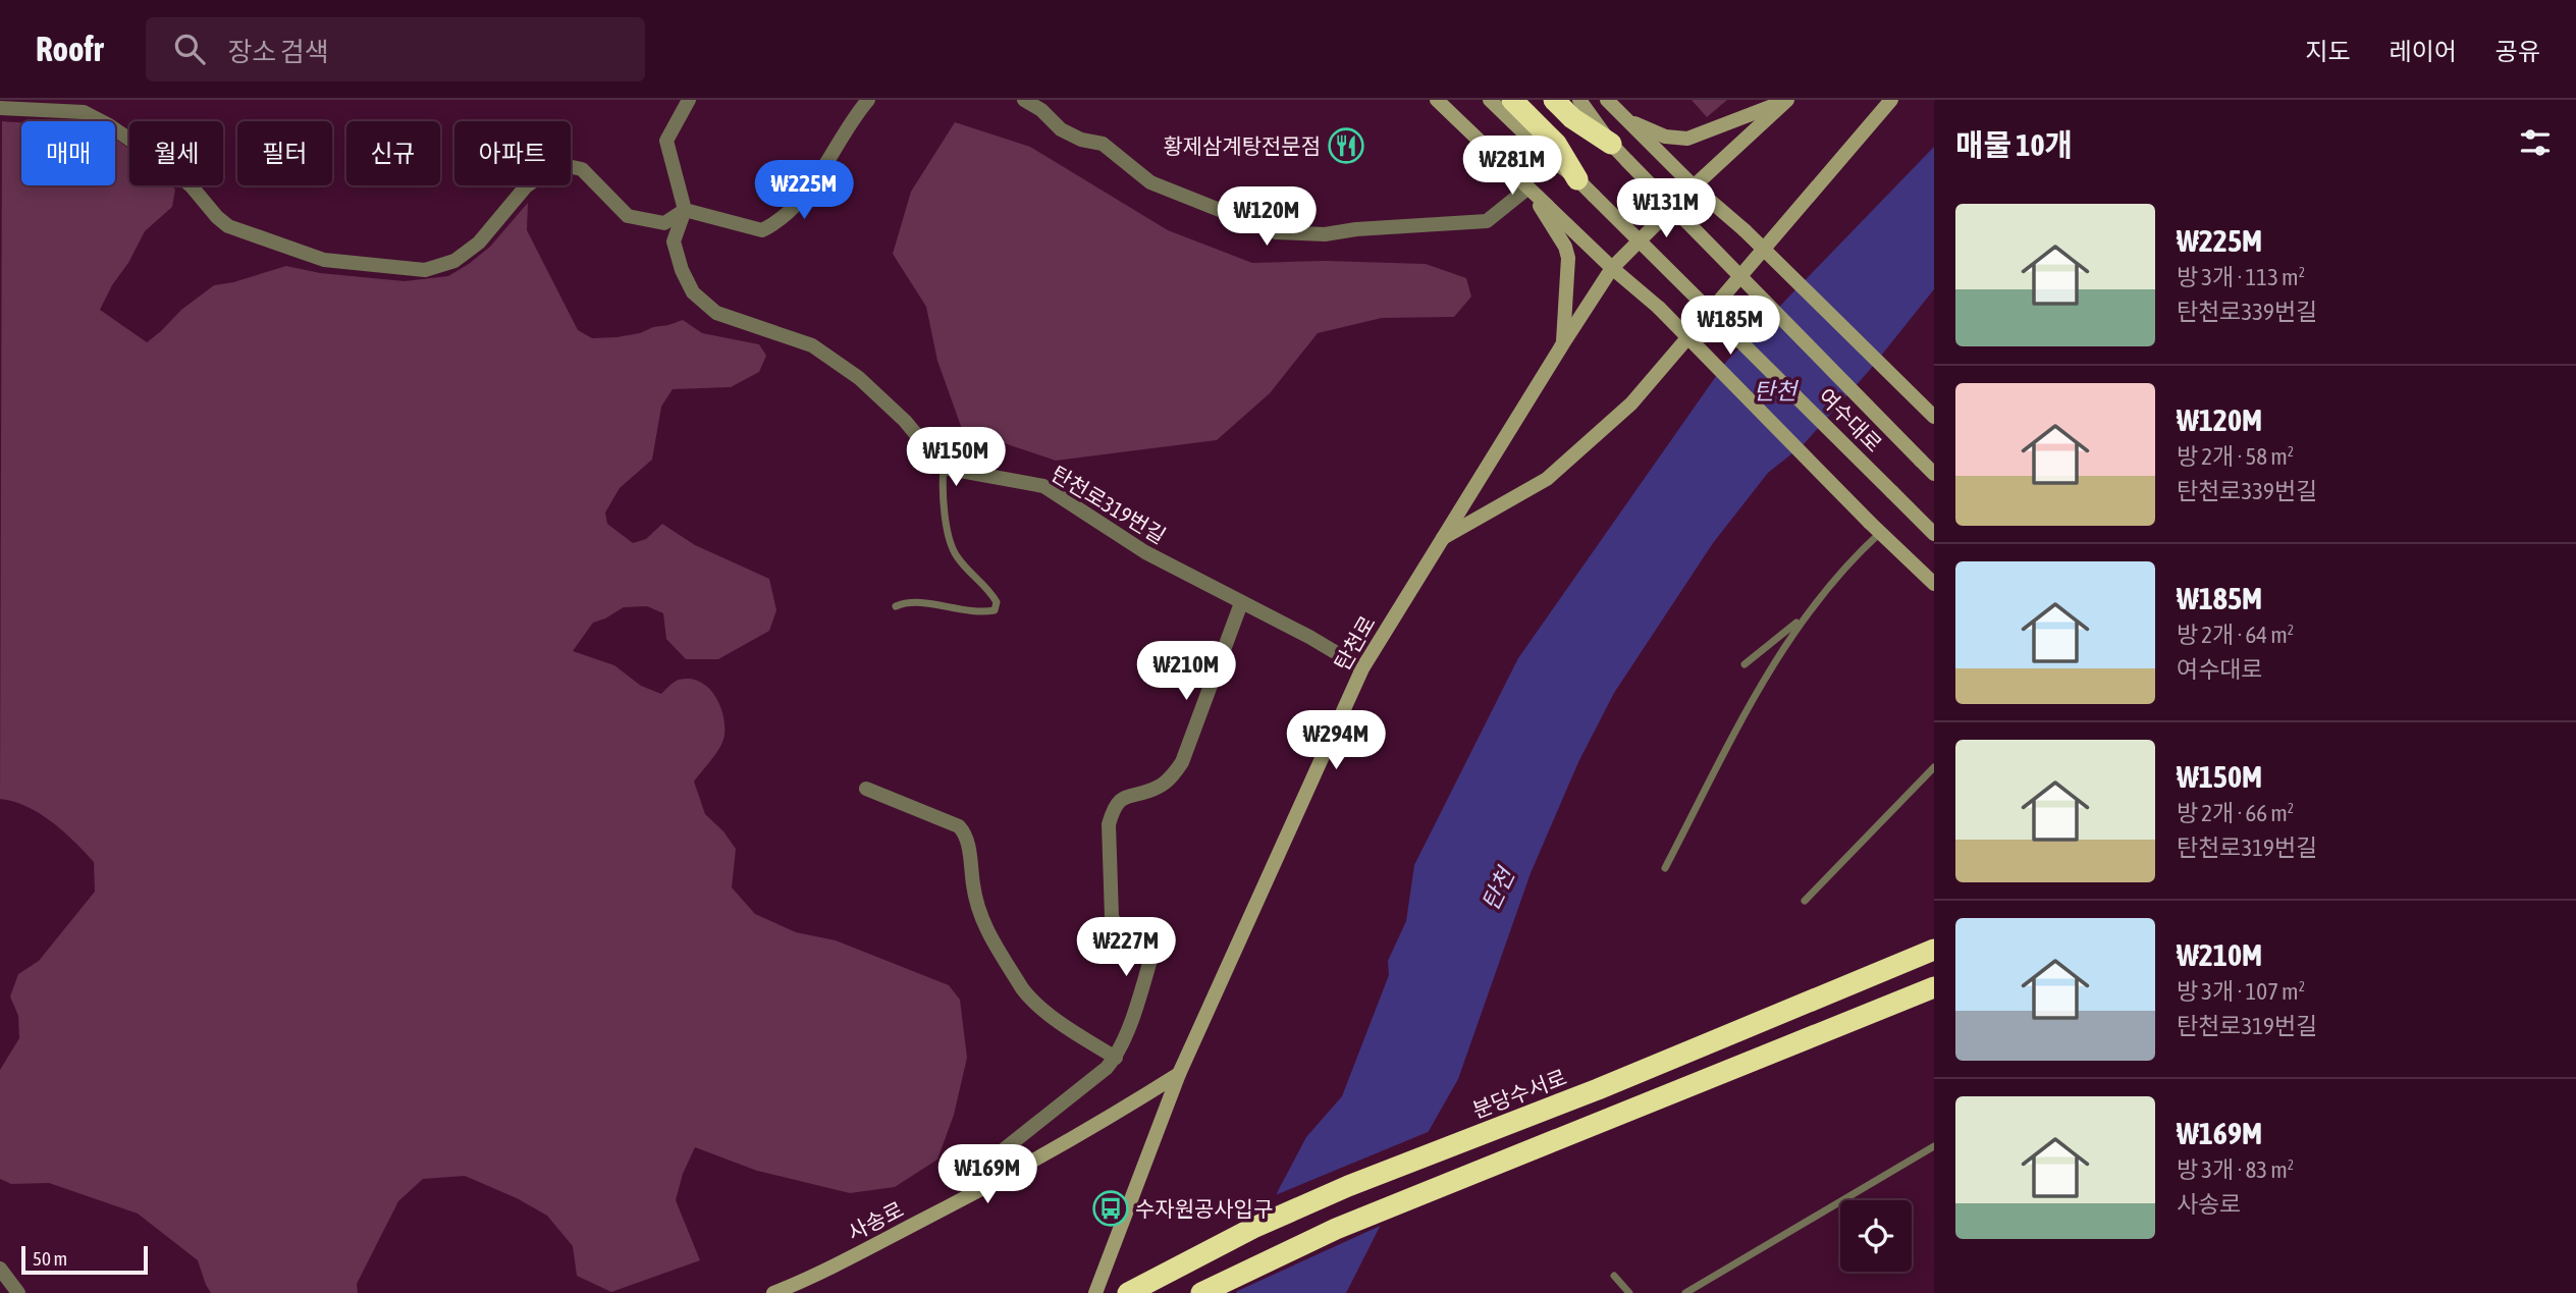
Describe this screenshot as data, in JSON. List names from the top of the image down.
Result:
{
  "streets": {
    "highway": ["분당수서로"],
    "main road": ["여수대로", "탄천로", "사송로"],
    "street": ["탄천로319번길"]
  },
  "crossings": [
    ["탄천로319번길", "탄천로"],
    ["탄천로", "사송로"]
  ],
  "water": ["탄천"],
  "places": {
    "restaurant": ["황제삼계탕전문점"],
    "bus stop": ["수자원공사입구"]
  },
  "scale_bar": "50 m",
  "page": {
    "header": "Roofr",
    "search": "장소 검색",
    "nav": ["지도", "레이어", "공유"],
    "heading": "매물 10개",
    "chip": [
      "매매",
      "월세",
      "필터",
      "신규",
      "아파트"
    ],
    "price": [
      "₩281M",
      "₩225M",
      "₩131M",
      "₩120M",
      "₩185M",
      "₩150M",
      "₩210M",
      "₩294M",
      "₩227M",
      "₩169M"
    ],
    "list": [
      {
        "name": "₩225M",
        "note": "방 3개 · 113 m² · 탄천로339번길"
      },
      {
        "name": "₩120M",
        "note": "방 2개 · 58 m² · 탄천로339번길"
      },
      {
        "name": "₩185M",
        "note": "방 2개 · 64 m² · 여수대로"
      },
      {
        "name": "₩150M",
        "note": "방 2개 · 66 m² · 탄천로319번길"
      },
      {
        "name": "₩210M",
        "note": "방 3개 · 107 m² · 탄천로319번길"
      },
      {
        "name": "₩169M",
        "note": "방 3개 · 83 m² · 사송로"
      }
    ],
    "scale": "50 m"
  }
}
